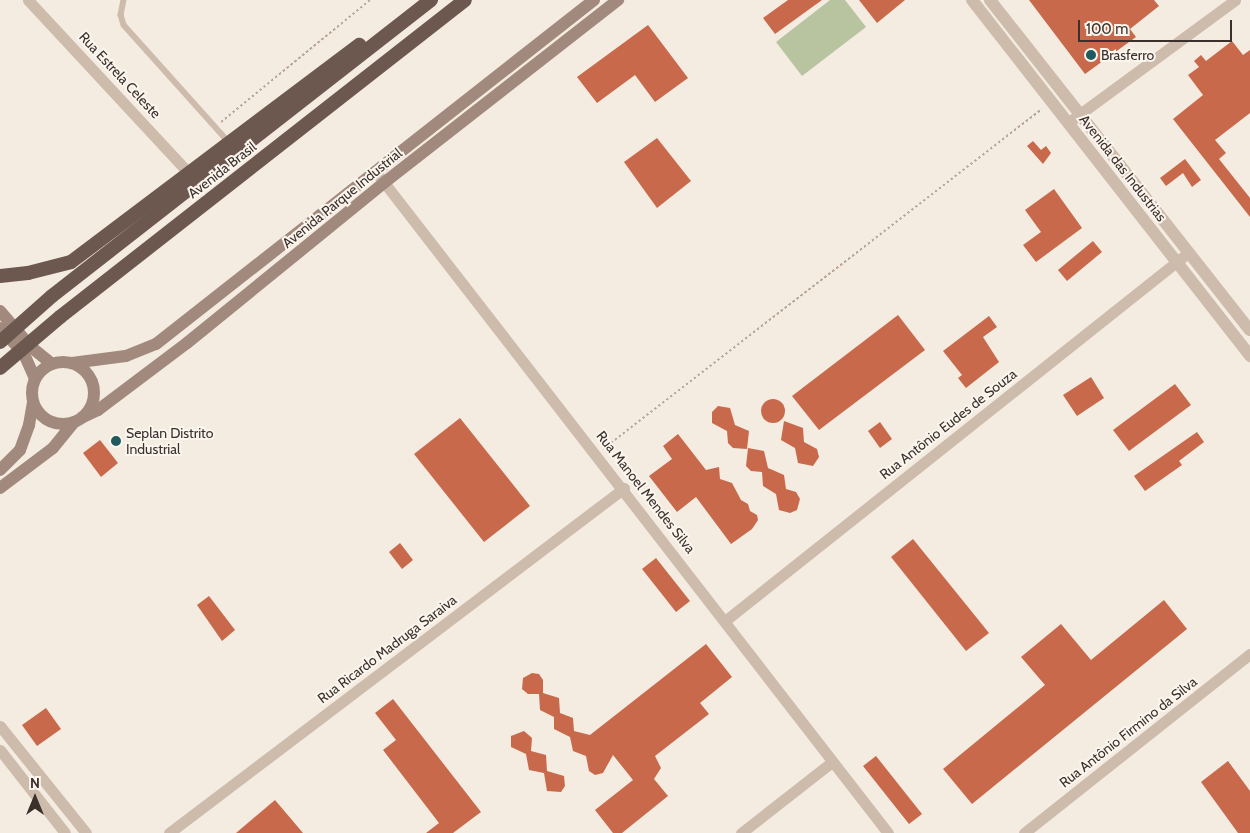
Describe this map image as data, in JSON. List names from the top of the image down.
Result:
{
  "streets": {
    "highway": ["Avenida Brasil"],
    "main road": ["Avenida Parque Industrial"],
    "street": [
      "Rua Estrela Celeste",
      "Avenida das Industrias",
      "Rua Antônio Eudes de Souza",
      "Rua Manoel Mendes Silva",
      "Rua Ricardo Madruga Saraiva",
      "Rua Antônio Firmino da Silva"
    ]
  },
  "crossings": [
    ["Avenida das Industrias", "Rua Antônio Eudes de Souza"],
    ["Avenida Parque Industrial", "Rua Manoel Mendes Silva"],
    ["Rua Antônio Eudes de Souza", "Rua Manoel Mendes Silva"],
    ["Rua Manoel Mendes Silva", "Rua Ricardo Madruga Saraiva"]
  ],
  "places": ["Brasferro", "Seplan Distrito Industrial"],
  "scale_bar": "100 m",
  "north": "top"
}
